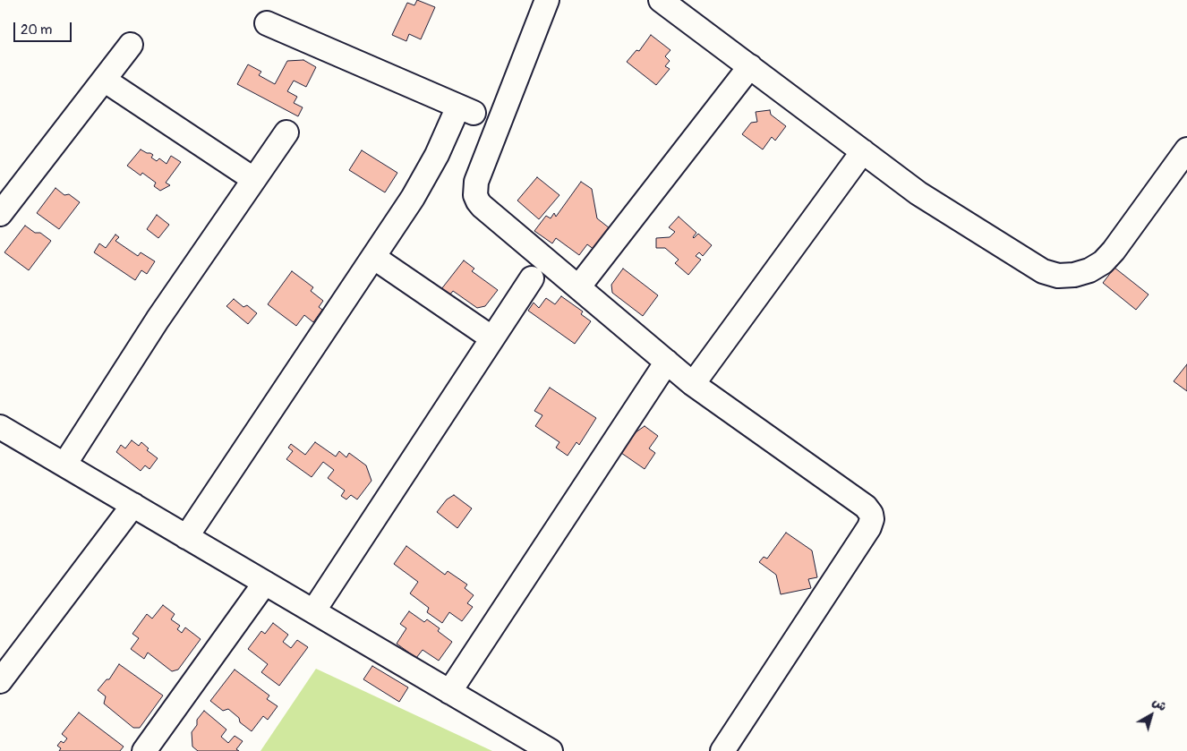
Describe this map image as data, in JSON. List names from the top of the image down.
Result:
{
  "scale_bar": "20 m",
  "north": "top right"
}
